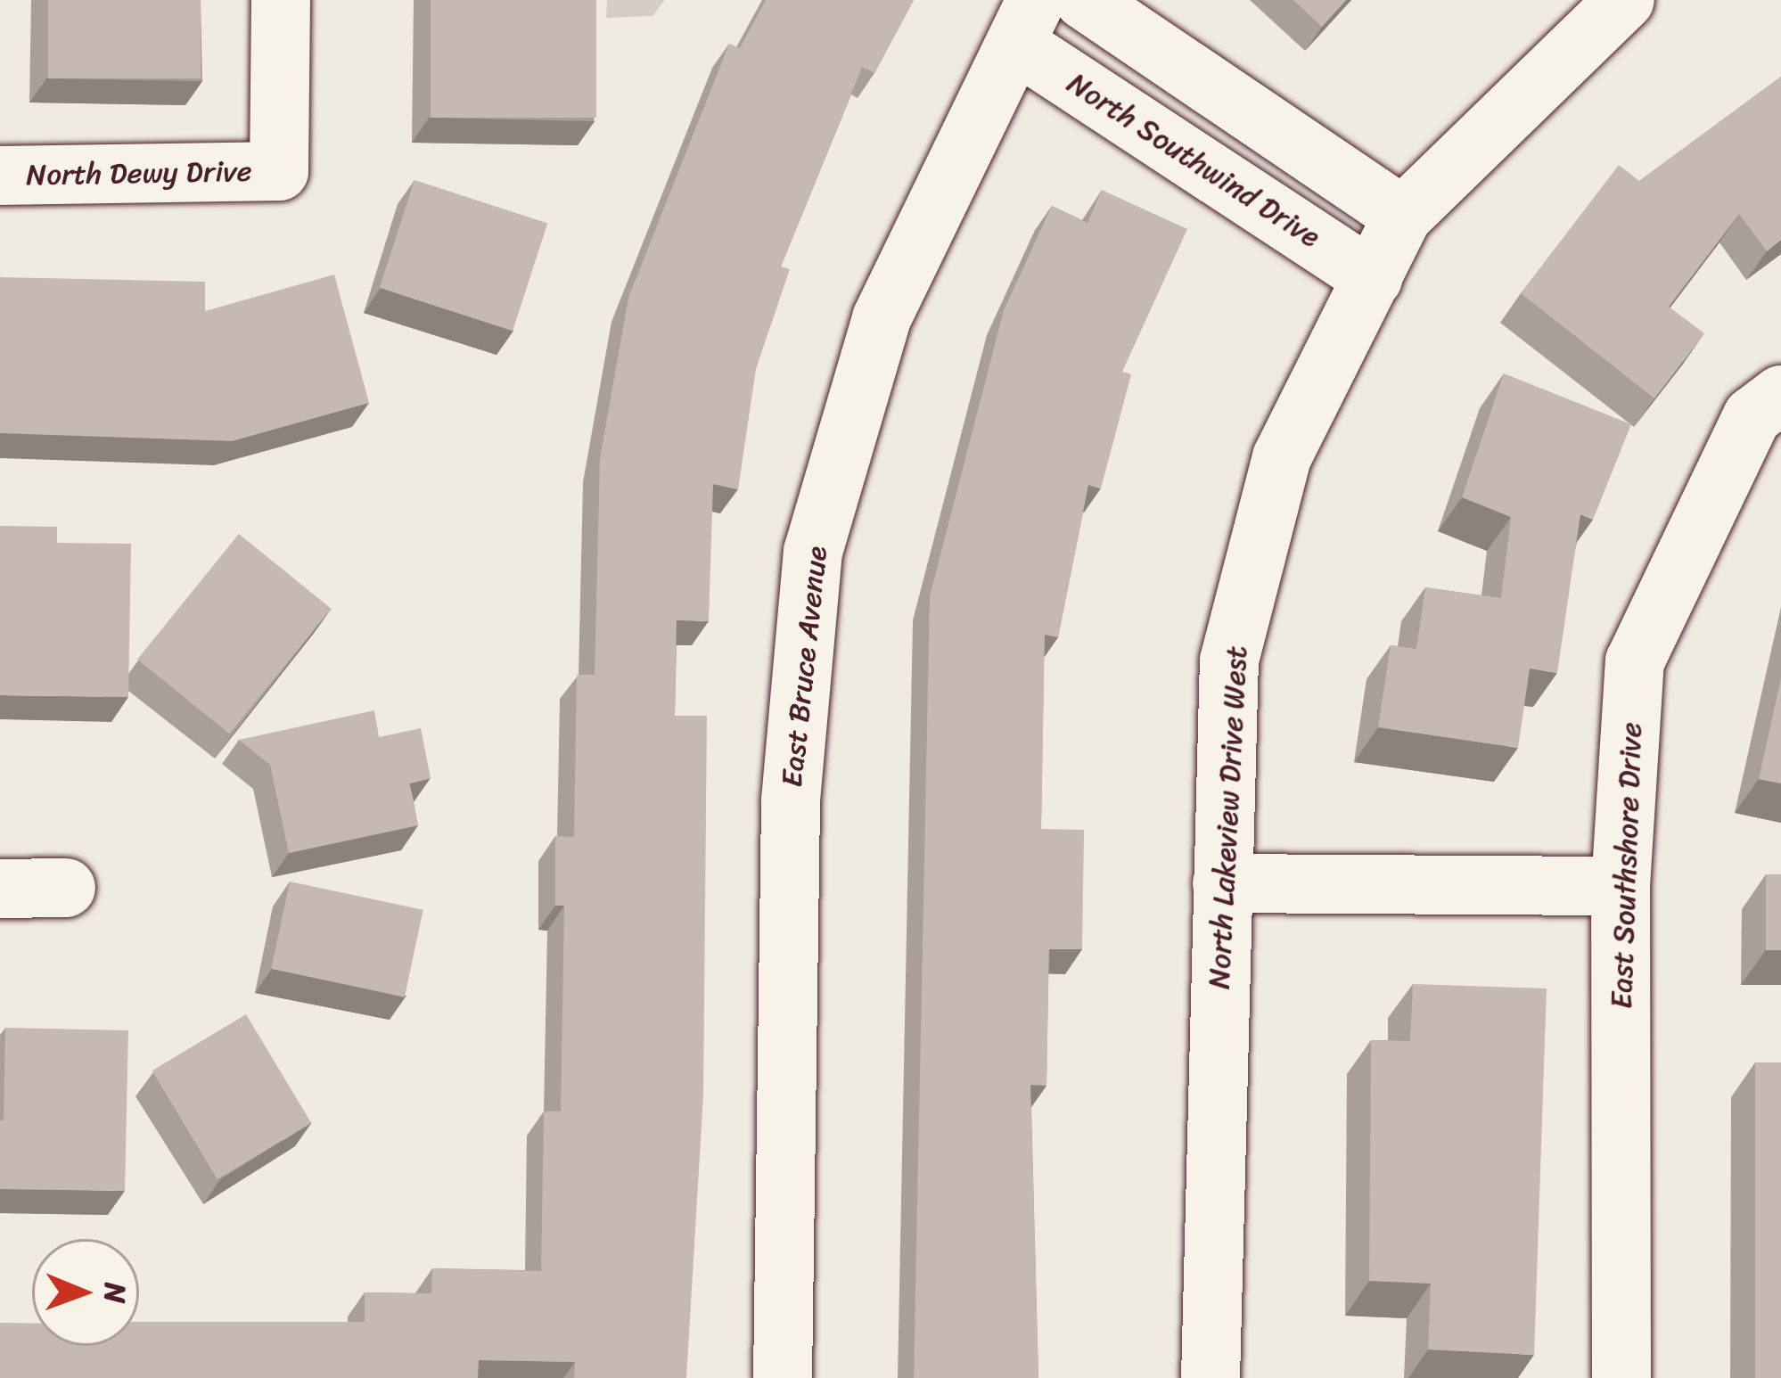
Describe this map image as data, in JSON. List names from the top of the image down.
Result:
{
  "streets": {
    "street": [
      "North Southwind Drive",
      "North Dewy Drive",
      "East Bruce Avenue",
      "North Lakeview Drive West",
      "East Southshore Drive"
    ]
  },
  "crossings": [
    ["North Southwind Drive", "East Bruce Avenue"],
    ["North Southwind Drive", "North Lakeview Drive West"]
  ],
  "north": "right"
}
